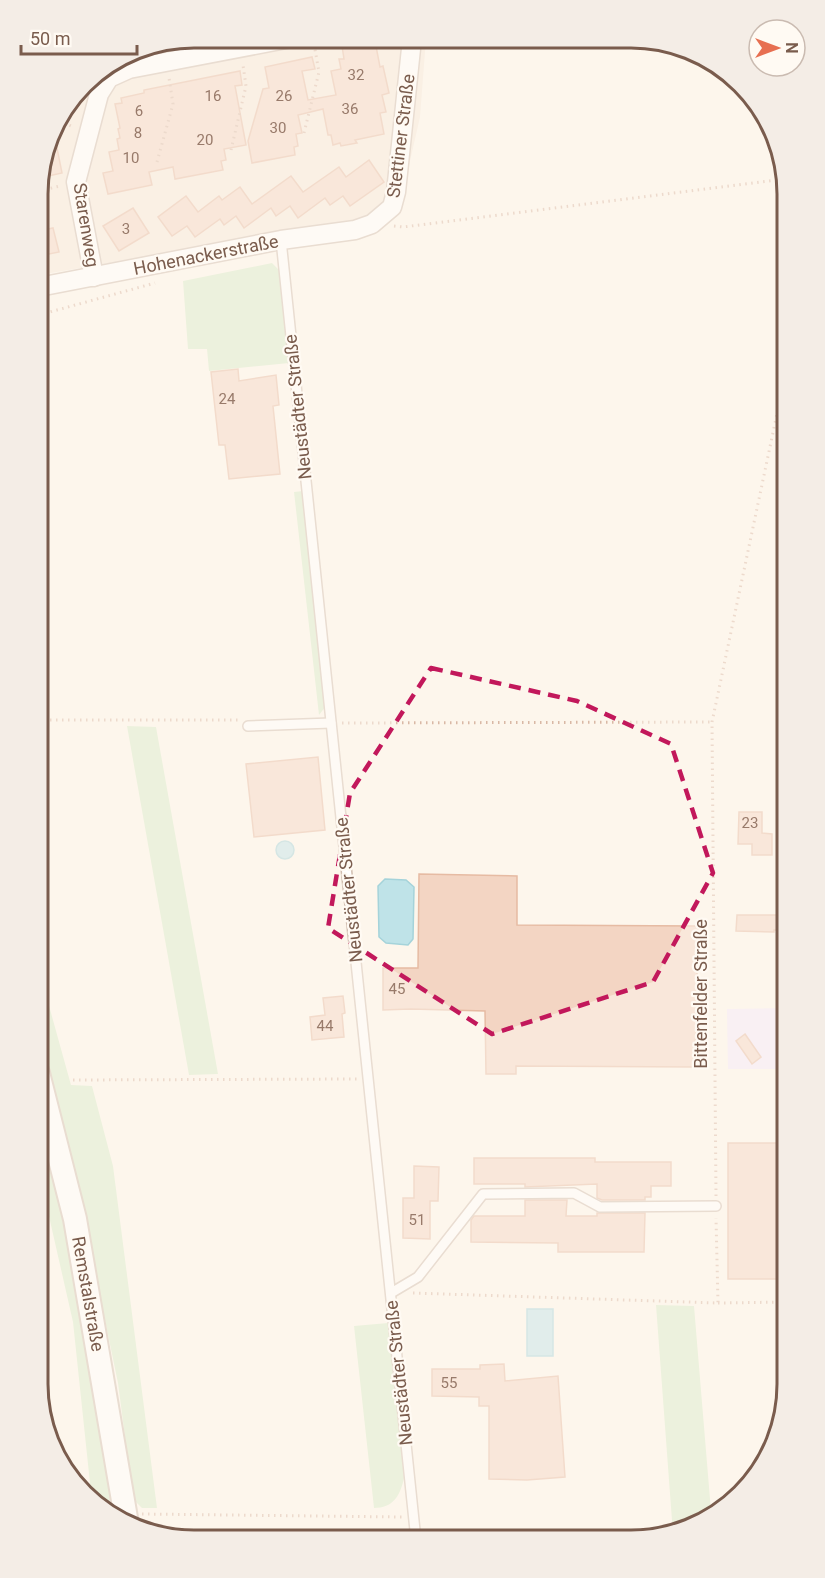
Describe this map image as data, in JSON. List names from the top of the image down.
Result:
{
  "streets": {
    "street": [
      "Stettiner Straße",
      "Starenweg",
      "Hohenackerstraße",
      "Remstalstraße"
    ],
    "lane": ["Neustädter Straße"],
    "path": ["Bittenfelder Straße"]
  },
  "crossings": [
    ["Stettiner Straße", "Hohenackerstraße"],
    ["Starenweg", "Hohenackerstraße"],
    ["Hohenackerstraße", "Neustädter Straße"]
  ],
  "house_numbers": [
    "32",
    "16",
    "26",
    "36",
    "6",
    "30",
    "8",
    "20",
    "10",
    "3",
    "24",
    "23",
    "45",
    "44",
    "51",
    "55"
  ],
  "scale_bar": "50 m",
  "north": "right"
}
